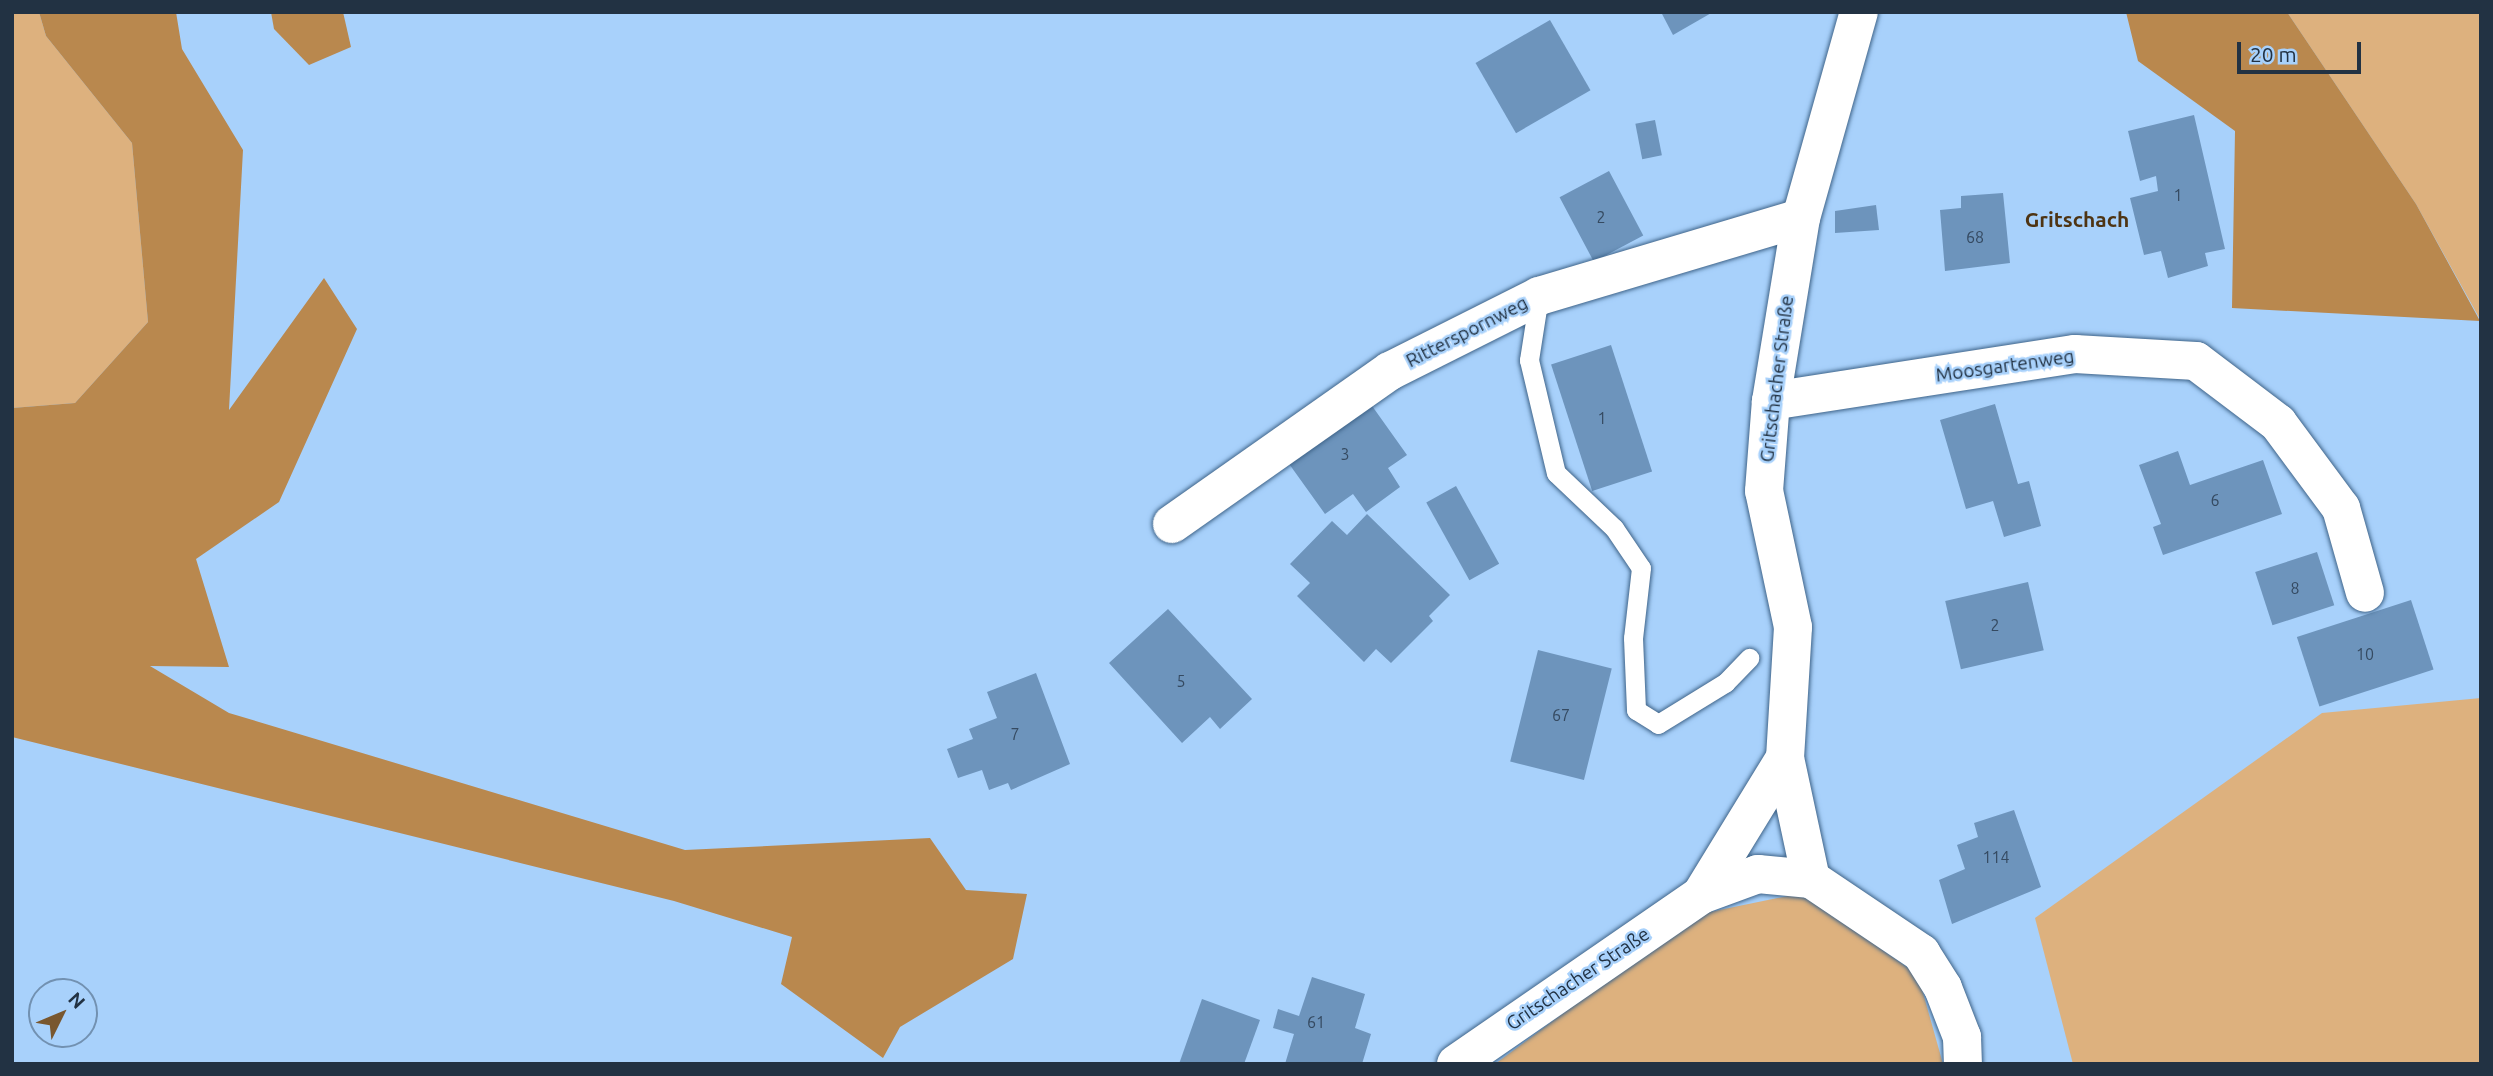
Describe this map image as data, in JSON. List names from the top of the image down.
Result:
{
  "streets": {
    "street": ["Ritterspornweg", "Moosgartenweg", "Gritschacher Straße"]
  },
  "crossings": [
    ["Ritterspornweg", "Gritschacher Straße"],
    ["Moosgartenweg", "Gritschacher Straße"]
  ],
  "districts": ["Gritschach"],
  "house_numbers": [
    "1",
    "2",
    "68",
    "1",
    "3",
    "6",
    "8",
    "2",
    "10",
    "5",
    "67",
    "7",
    "114",
    "61"
  ],
  "scale_bar": "20 m",
  "north": "top right"
}
